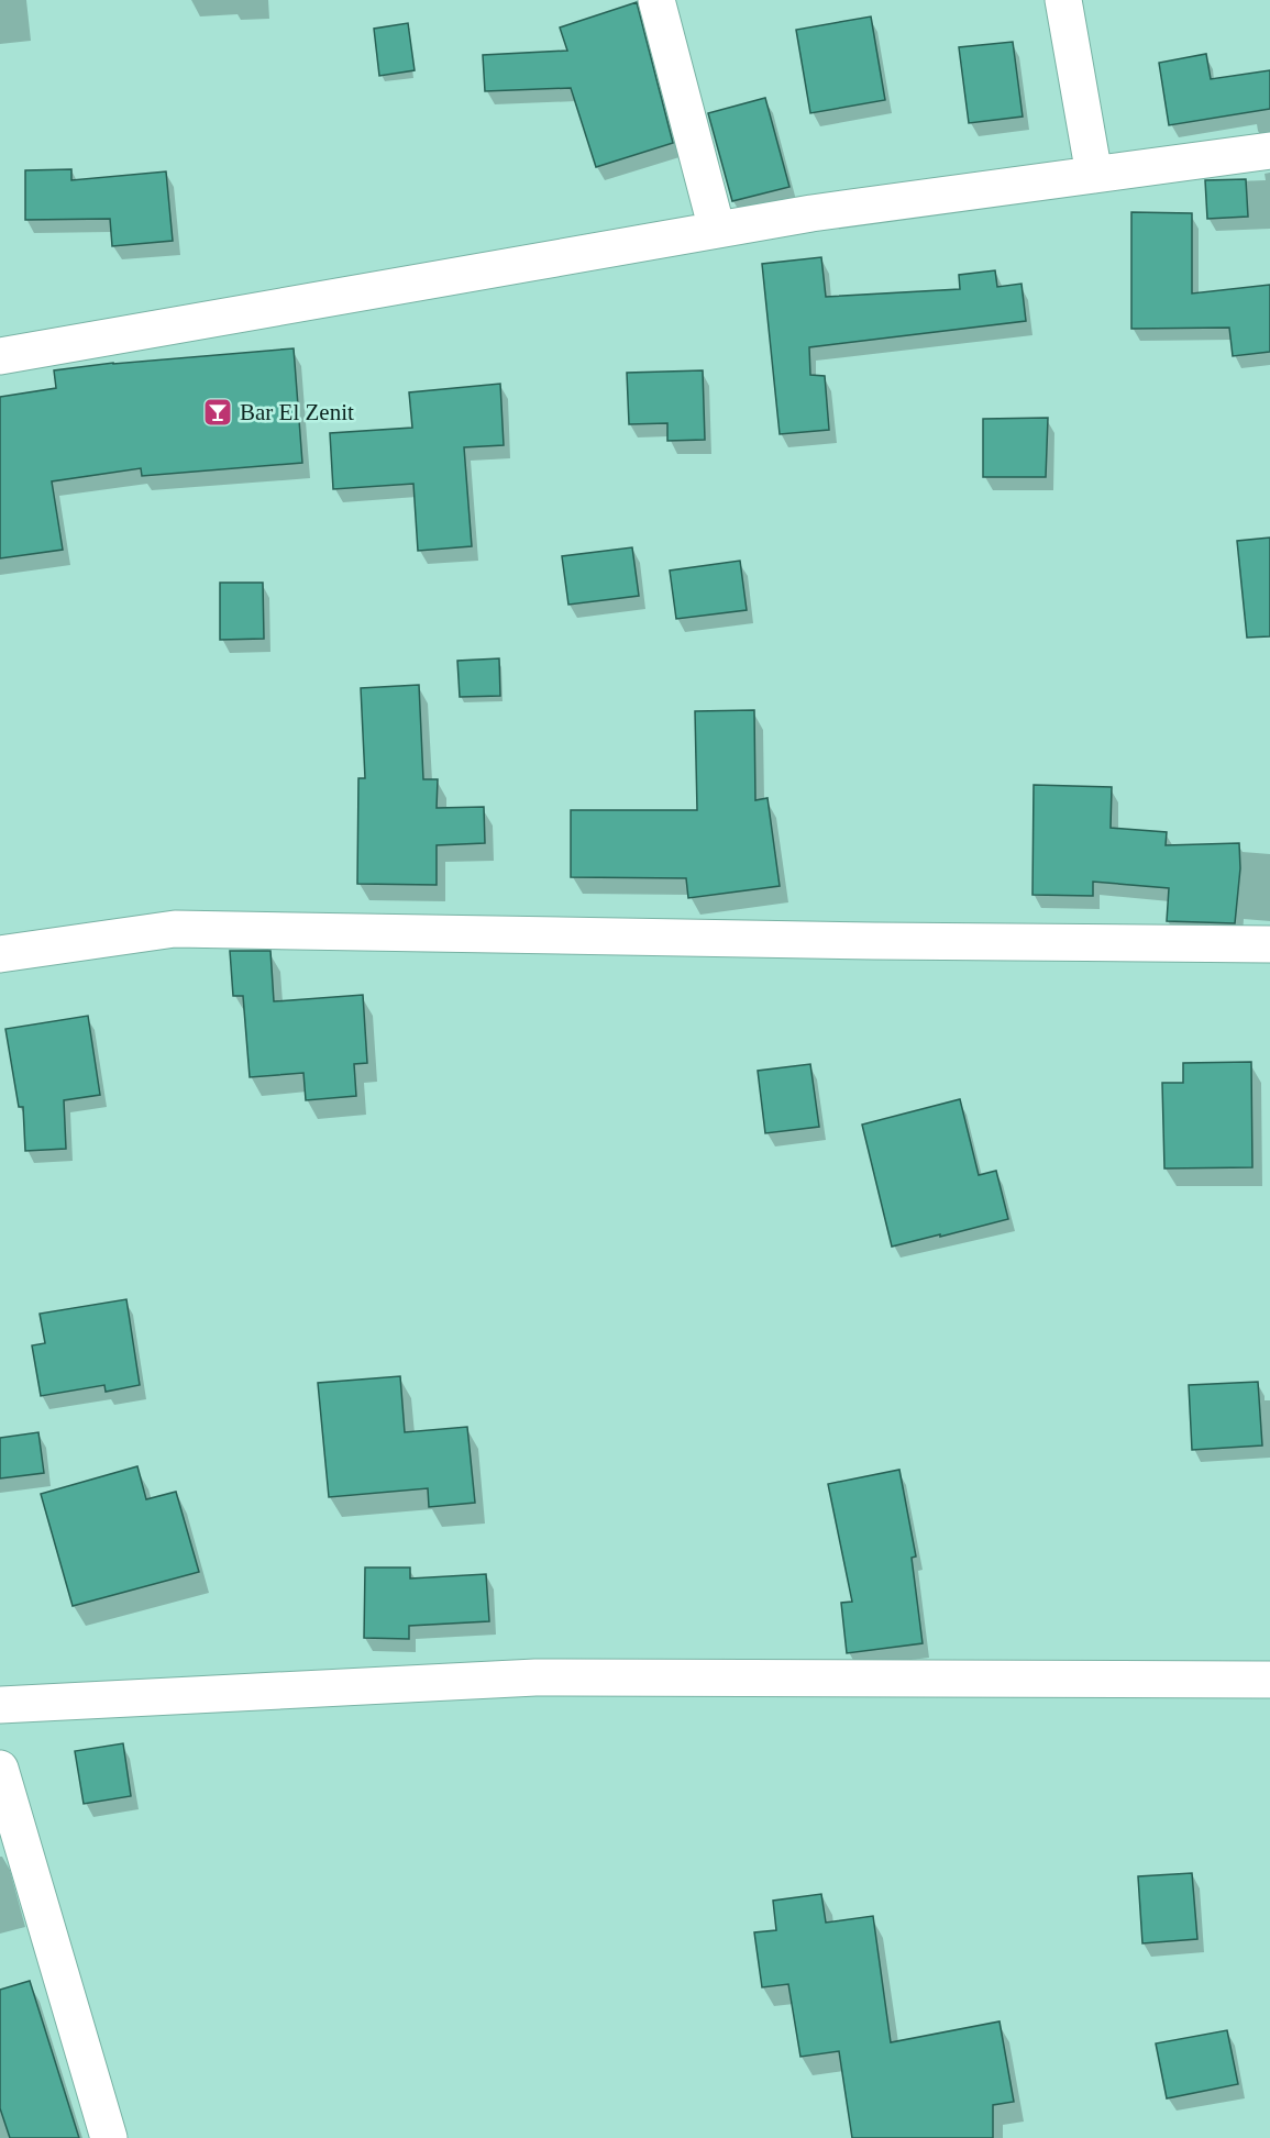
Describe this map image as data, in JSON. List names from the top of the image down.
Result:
{
  "places": {
    "bar": ["Bar El Zenit"]
  }
}
